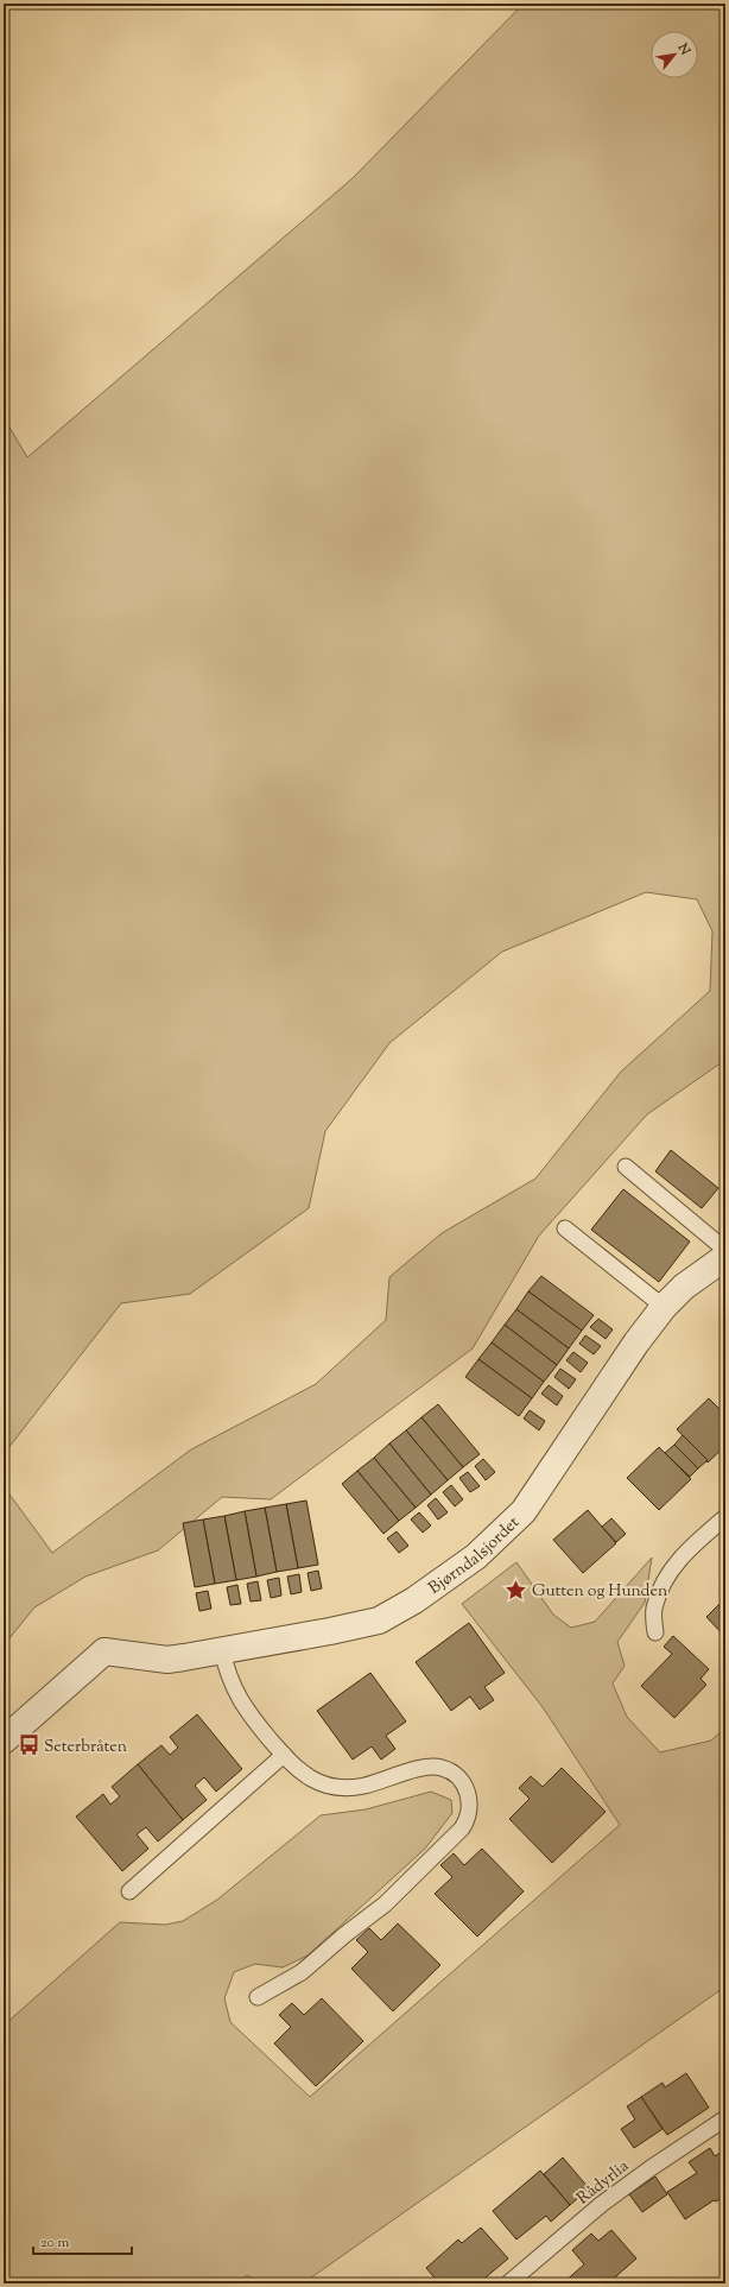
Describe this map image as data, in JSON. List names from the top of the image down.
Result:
{
  "streets": {
    "street": ["Bjørndalsjordet"],
    "lane": ["Rådyrlia"]
  },
  "places": {
    "place": ["Gutten og Hunden"],
    "bus stop": ["Seterbråten"]
  },
  "scale_bar": "20 m",
  "north": "top right"
}
